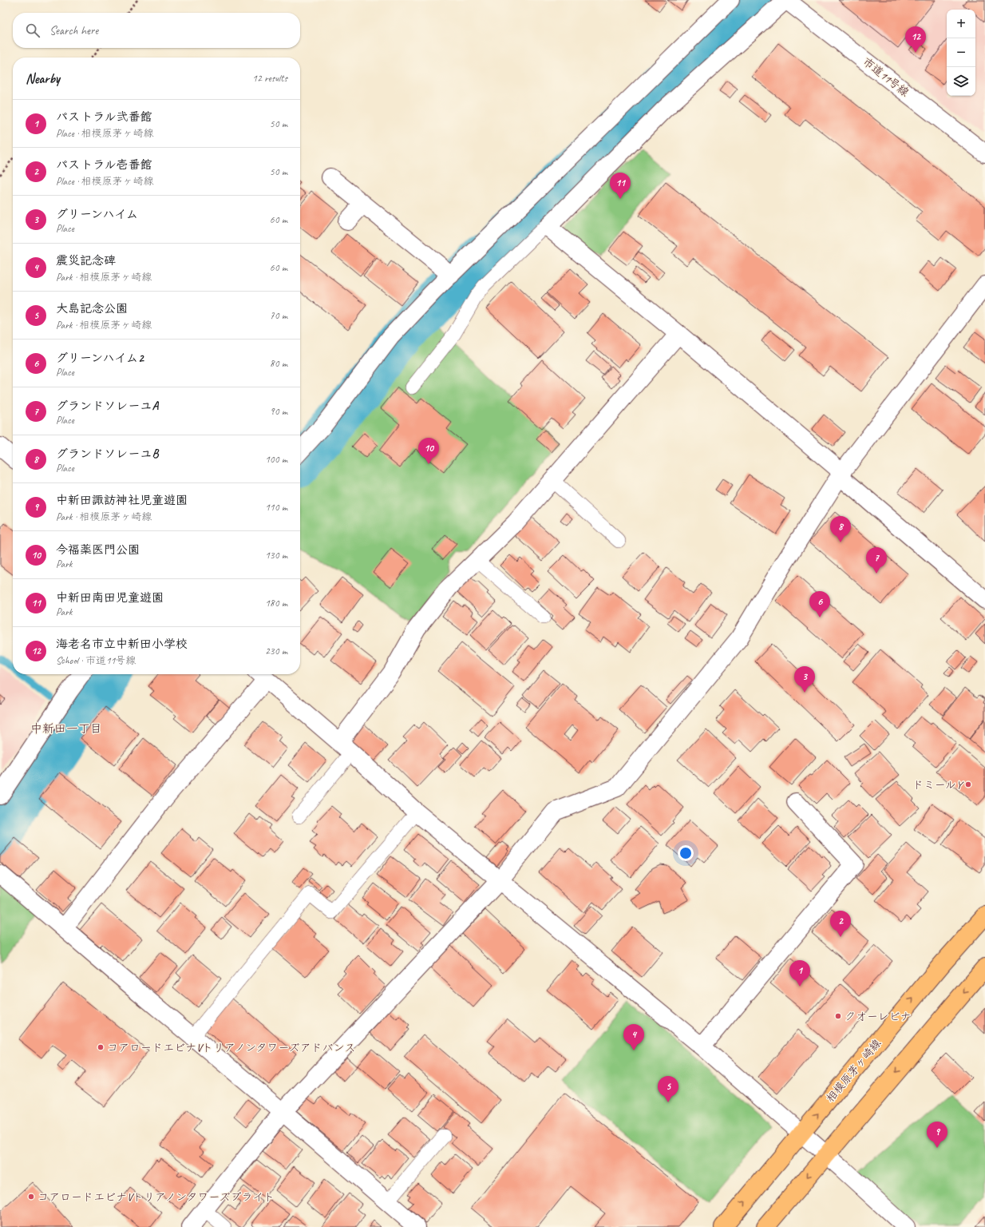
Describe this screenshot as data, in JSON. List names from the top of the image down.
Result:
{
  "streets": {
    "main road": ["相模原茅ヶ崎線"],
    "street": ["市道11号線"]
  },
  "districts": ["中新田一丁目"],
  "places": [
    "ドミールY",
    "クオーレビナ",
    "コアロードエビナVトリアノンタワーズアドバンス",
    "コアロードエビナVトリアノンタワーズブライト"
  ],
  "page": {
    "map_buttons": ["+", "−"],
    "search": "Search here",
    "pins": [
      "12",
      "11",
      "10",
      "8",
      "7",
      "6",
      "3",
      "2",
      "1",
      "4",
      "5",
      "9"
    ],
    "heading": ["Nearby", "12 results"],
    "list": [
      {
        "mark": "1",
        "name": "パストラル弐番館",
        "note": "Place · 相模原茅ヶ崎線",
        "value": "50 m"
      },
      {
        "mark": "2",
        "name": "パストラル壱番館",
        "note": "Place · 相模原茅ヶ崎線",
        "value": "50 m"
      },
      {
        "mark": "3",
        "name": "グリーンハイム",
        "note": "Place",
        "value": "60 m"
      },
      {
        "mark": "4",
        "name": "震災記念碑",
        "note": "Park · 相模原茅ヶ崎線",
        "value": "60 m"
      },
      {
        "mark": "5",
        "name": "大島記念公園",
        "note": "Park · 相模原茅ヶ崎線",
        "value": "70 m"
      },
      {
        "mark": "6",
        "name": "グリーンハイム2",
        "note": "Place",
        "value": "80 m"
      },
      {
        "mark": "7",
        "name": "グランドソレーユA",
        "note": "Place",
        "value": "90 m"
      },
      {
        "mark": "8",
        "name": "グランドソレーユB",
        "note": "Place",
        "value": "100 m"
      },
      {
        "mark": "9",
        "name": "中新田諏訪神社児童遊園",
        "note": "Park · 相模原茅ヶ崎線",
        "value": "110 m"
      },
      {
        "mark": "10",
        "name": "今福薬医門公園",
        "note": "Park",
        "value": "130 m"
      },
      {
        "mark": "11",
        "name": "中新田南田児童遊園",
        "note": "Park",
        "value": "180 m"
      },
      {
        "mark": "12",
        "name": "海老名市立中新田小学校",
        "note": "School · 市道11号線",
        "value": "230 m"
      }
    ]
  }
}
